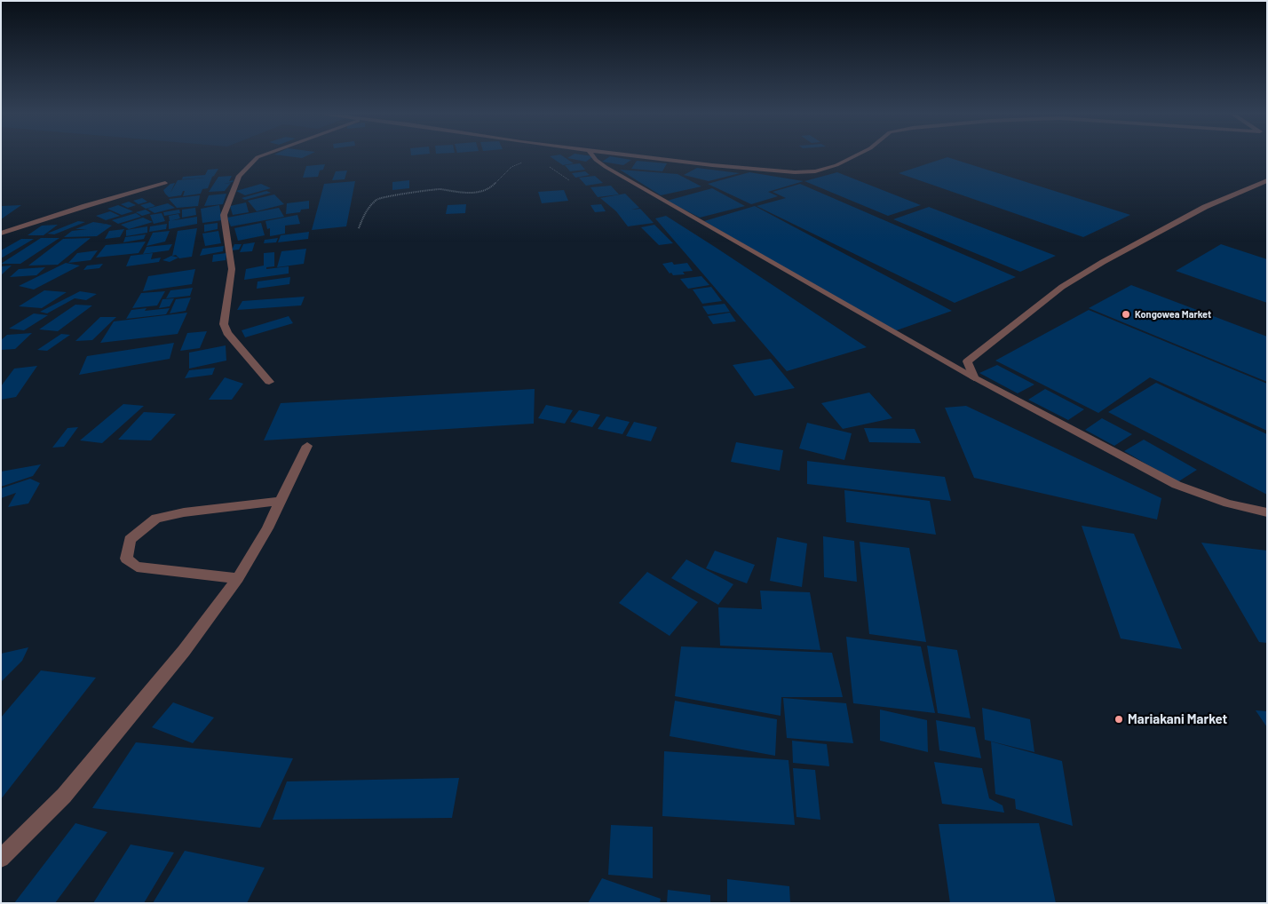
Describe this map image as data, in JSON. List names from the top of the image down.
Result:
{
  "places": ["Kongowea Market", "Mariakani Market"]
}
